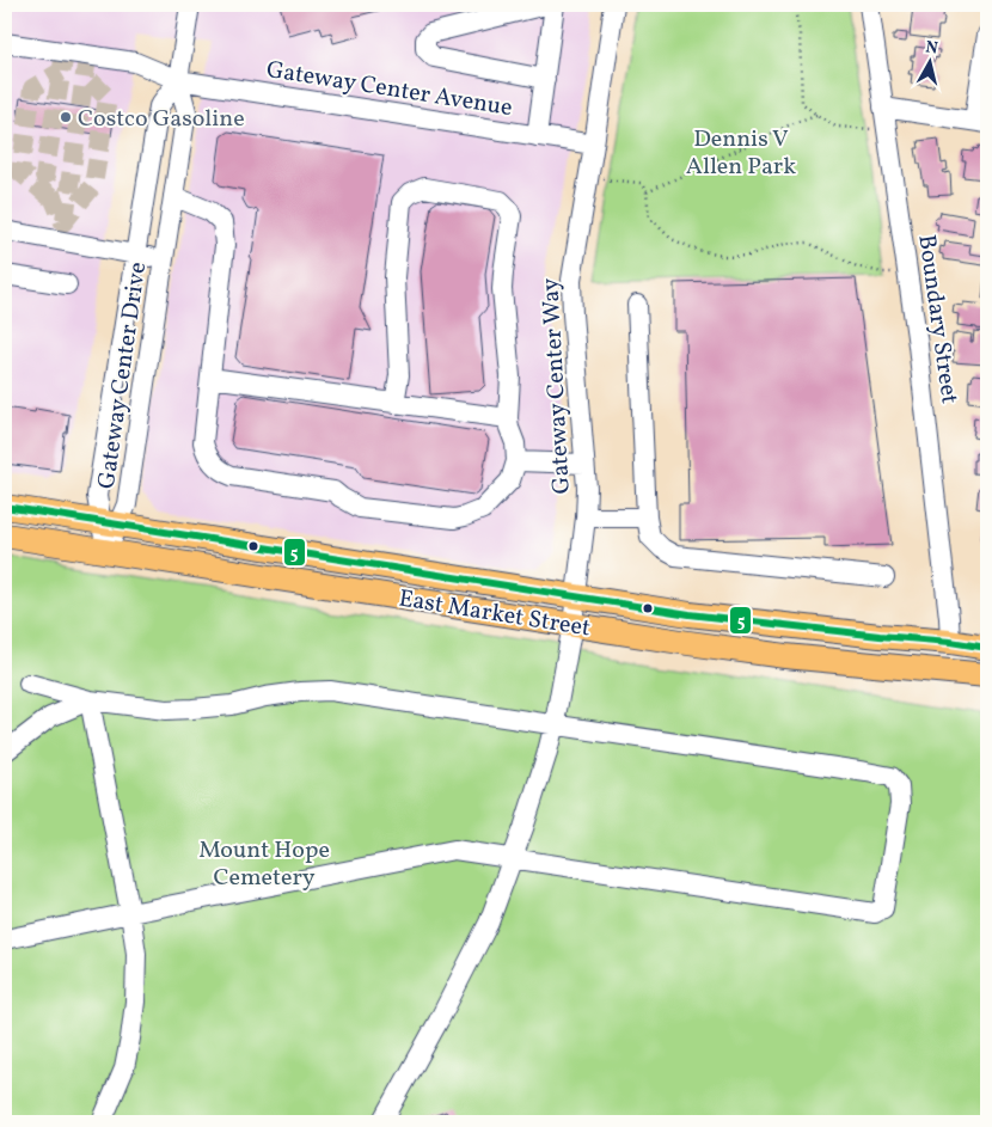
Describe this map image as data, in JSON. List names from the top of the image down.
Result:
{
  "streets": {
    "main road": ["East Market Street"],
    "street": [
      "Gateway Center Avenue",
      "Boundary Street",
      "Gateway Center Drive",
      "Gateway Center Way"
    ]
  },
  "crossings": [
    ["Gateway Center Avenue", "Gateway Center Drive"],
    ["Gateway Center Avenue", "Gateway Center Way"],
    ["Boundary Street", "East Market Street"],
    ["Gateway Center Drive", "East Market Street"],
    ["Gateway Center Way", "East Market Street"]
  ],
  "parks": ["Dennis V Allen Park", "Mount Hope Cemetery"],
  "places": ["Costco Gasoline"],
  "lines": ["transit line 5"],
  "north": "top"
}
